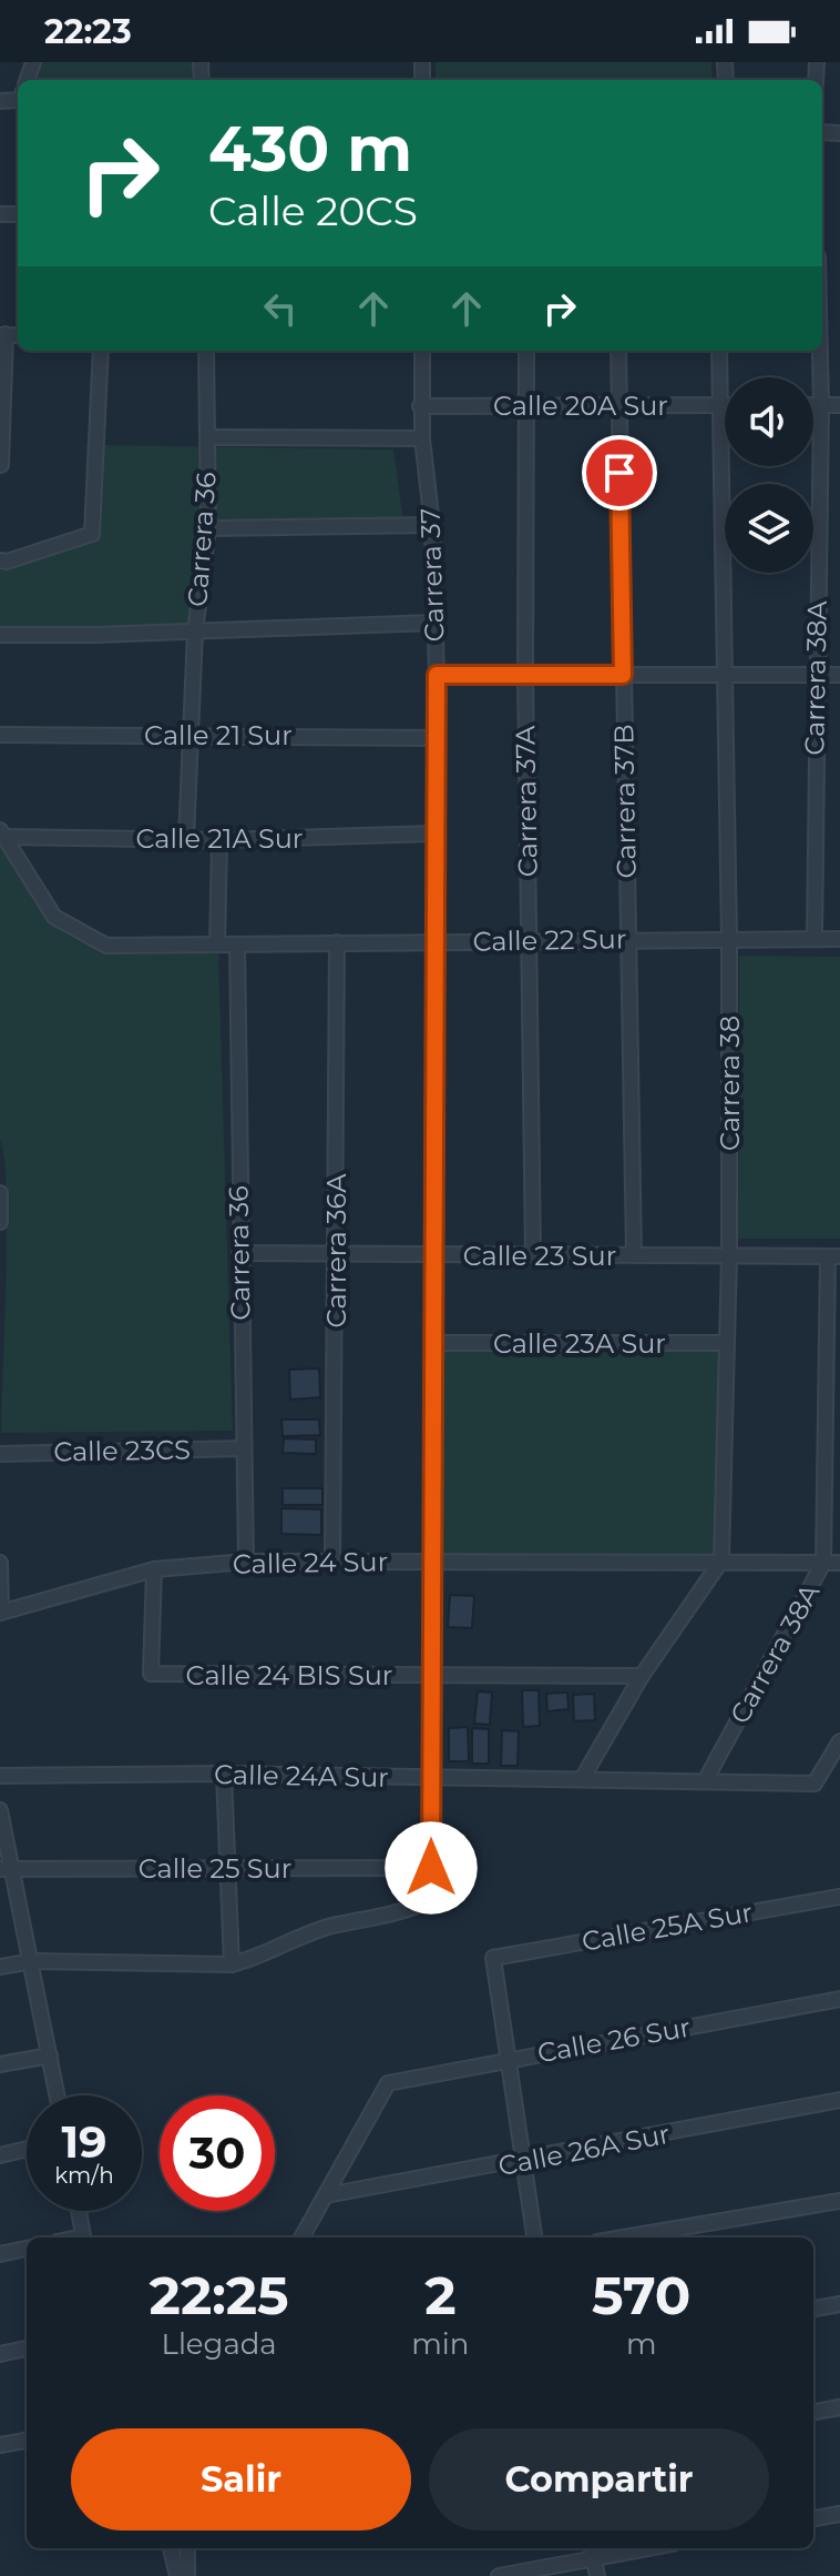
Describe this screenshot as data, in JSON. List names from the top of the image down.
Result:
{
  "streets": {
    "street": [
      "Calle 20A Sur",
      "Carrera 36",
      "Carrera 37",
      "Carrera 38A",
      "Calle 21 Sur",
      "Carrera 37A",
      "Carrera 37B",
      "Calle 21A Sur",
      "Calle 22 Sur",
      "Carrera 38",
      "Carrera 36A",
      "Calle 23 Sur",
      "Calle 23A Sur",
      "Calle 23CS",
      "Calle 24 Sur",
      "Calle 24 BIS Sur",
      "Calle 24A Sur",
      "Calle 25 Sur",
      "Calle 25A Sur",
      "Calle 26 Sur",
      "Calle 26A Sur"
    ]
  },
  "crossings": [
    ["Calle 20A Sur", "Carrera 37"],
    ["Calle 20A Sur", "Carrera 37A"],
    ["Calle 20A Sur", "Carrera 37B"],
    ["Calle 20A Sur", "Carrera 38"],
    ["Carrera 36", "Calle 21 Sur"],
    ["Carrera 36", "Calle 21A Sur"],
    ["Carrera 36", "Calle 22 Sur"],
    ["Carrera 36", "Calle 23 Sur"],
    ["Carrera 36", "Calle 23CS"],
    ["Carrera 36", "Calle 24 Sur"],
    ["Carrera 37", "Calle 21 Sur"],
    ["Carrera 37", "Calle 21A Sur"],
    ["Carrera 37", "Calle 22 Sur"],
    ["Carrera 37", "Calle 23 Sur"],
    ["Carrera 37", "Calle 23A Sur"],
    ["Carrera 37", "Calle 24 Sur"],
    ["Carrera 37", "Calle 24 BIS Sur"],
    ["Carrera 37", "Calle 24A Sur"],
    ["Carrera 37", "Calle 25 Sur"],
    ["Carrera 38A", "Calle 22 Sur"],
    ["Carrera 38A", "Calle 23 Sur"],
    ["Carrera 38A", "Calle 24 Sur"],
    ["Carrera 38A", "Calle 24A Sur"],
    ["Carrera 37A", "Calle 22 Sur"],
    ["Carrera 37A", "Calle 23 Sur"],
    ["Carrera 37B", "Calle 22 Sur"],
    ["Carrera 37B", "Calle 23 Sur"],
    ["Calle 21A Sur", "Calle 22 Sur"],
    ["Calle 22 Sur", "Carrera 38"],
    ["Calle 22 Sur", "Carrera 36A"],
    ["Carrera 38", "Calle 23 Sur"],
    ["Carrera 38", "Calle 23A Sur"],
    ["Carrera 38", "Calle 24 Sur"],
    ["Carrera 36A", "Calle 23 Sur"],
    ["Carrera 36A", "Calle 24 Sur"],
    ["Calle 24 Sur", "Calle 24 BIS Sur"],
    ["Calle 25A Sur", "Calle 26 Sur"],
    ["Calle 26 Sur", "Calle 26A Sur"]
  ],
  "page": {
    "status": "22:23",
    "turn": ["430 m", "Calle 20CS"],
    "speed": "19 km/h",
    "limit": "30",
    "eta": [
      "22:25",
      "Llegada",
      "2",
      "min",
      "570",
      "m"
    ],
    "buttons": ["Salir", "Compartir"]
  }
}
